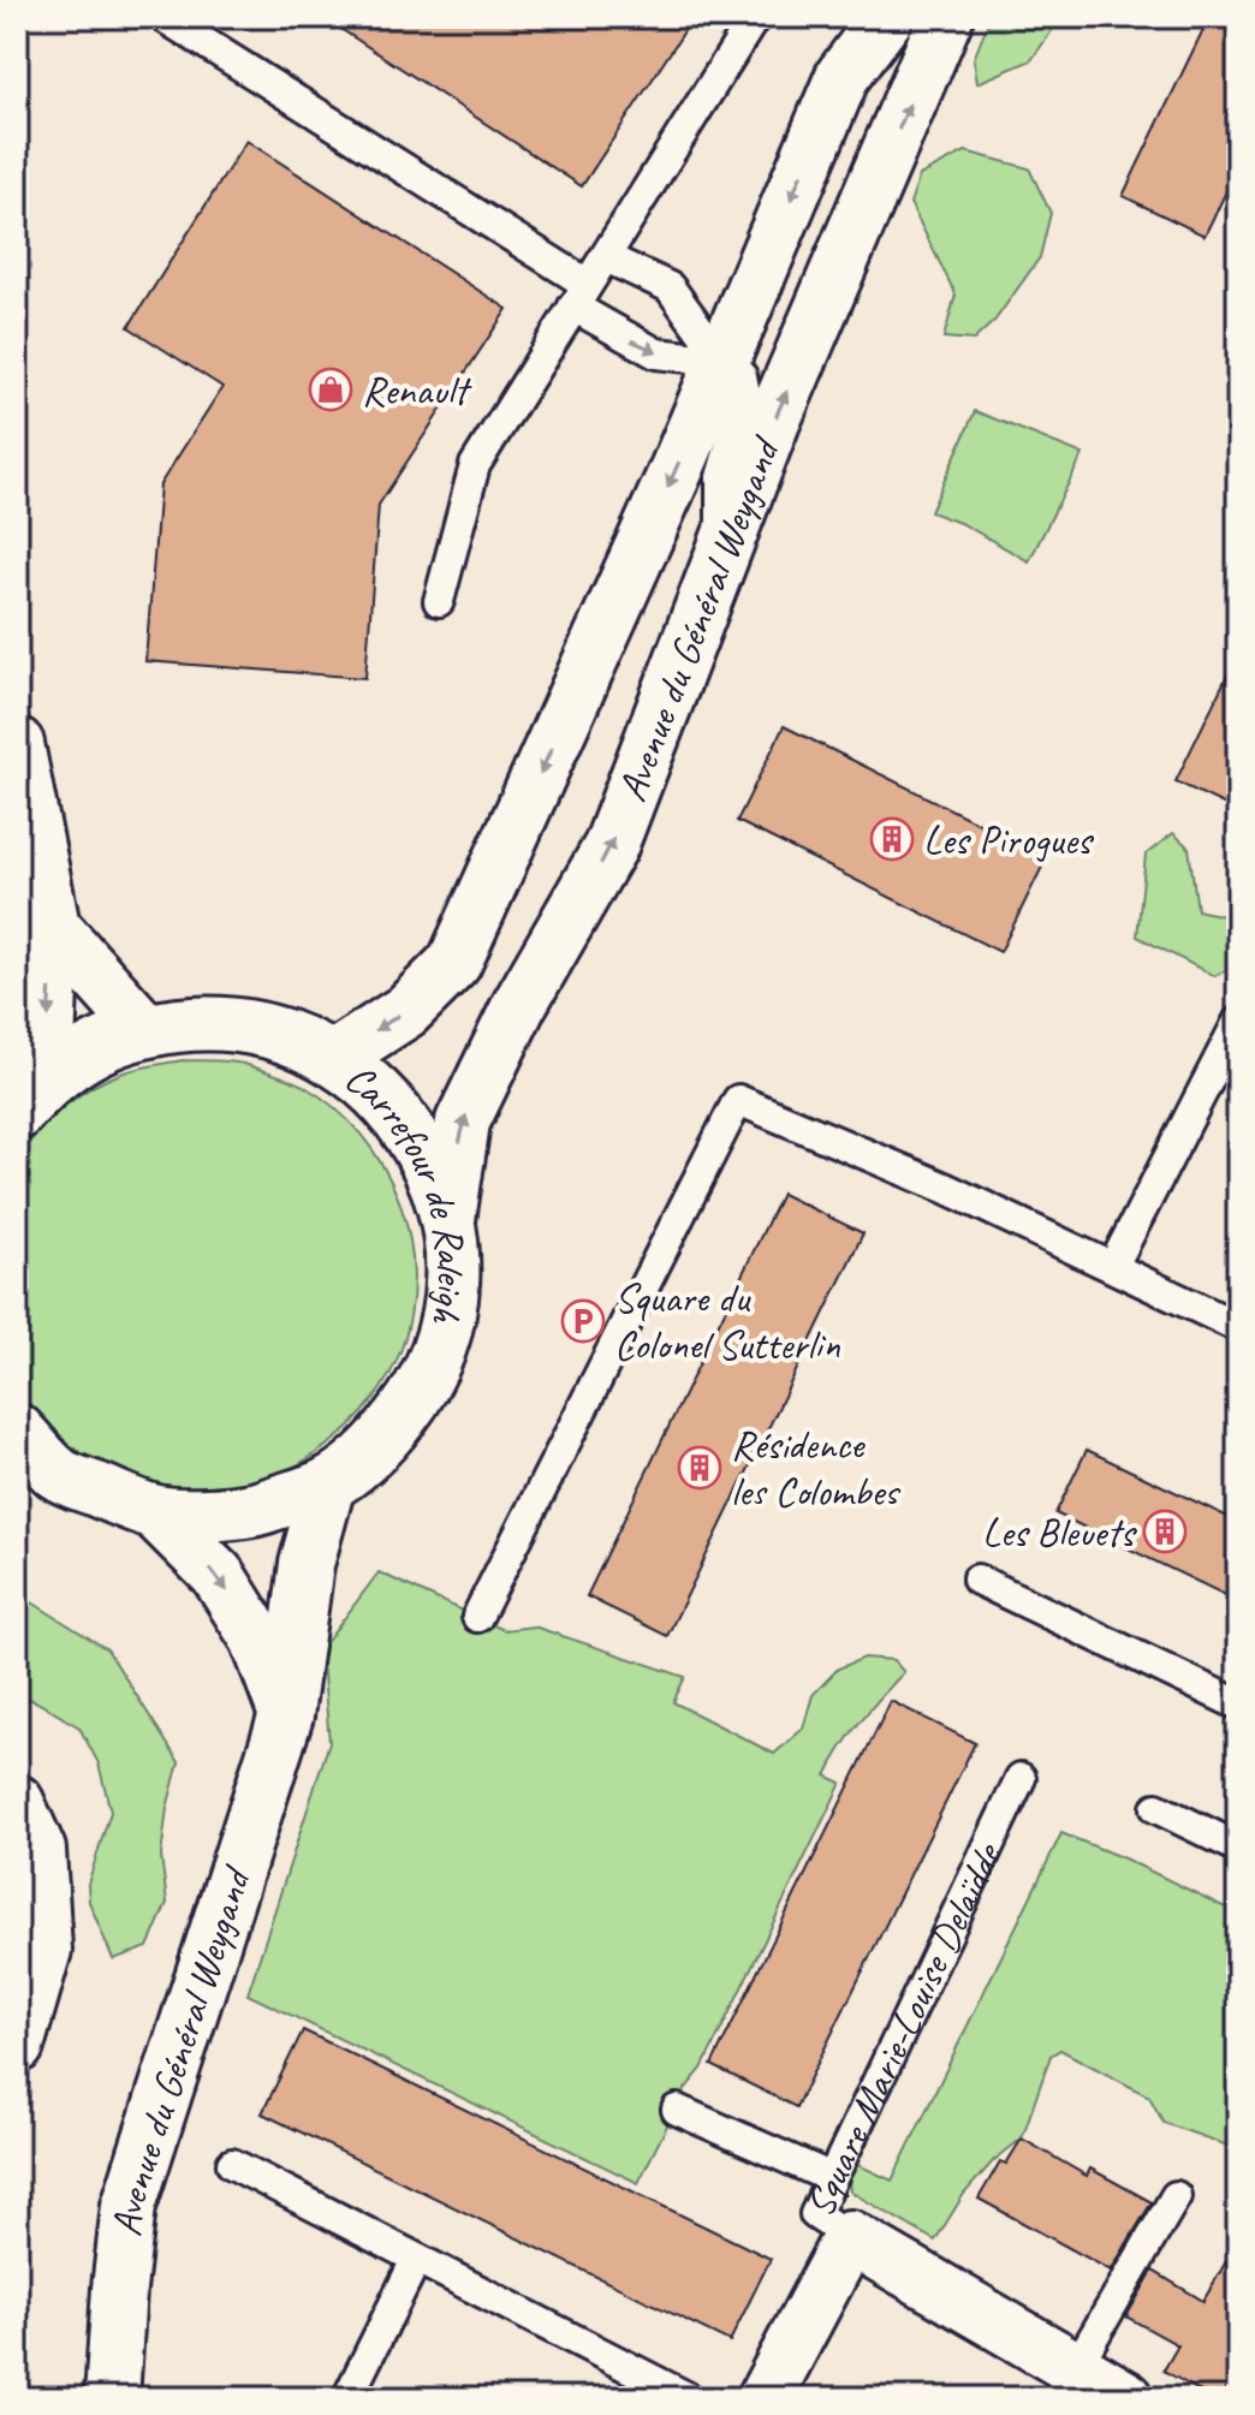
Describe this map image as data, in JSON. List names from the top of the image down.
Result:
{
  "streets": {
    "main road": ["Avenue du Général Weygand", "Carrefour de Raleigh", "Square Marie-Louise Delaïdde"]
  },
  "crossings": [
    ["Avenue du Général Weygand", "Carrefour de Raleigh"]
  ],
  "places": {
    "shop": ["Renault"],
    "building": ["Les Pirogues", "Résidence les Colombes", "Les Bleuets"],
    "parking": ["Square du Colonel Sutterlin"]
  }
}
